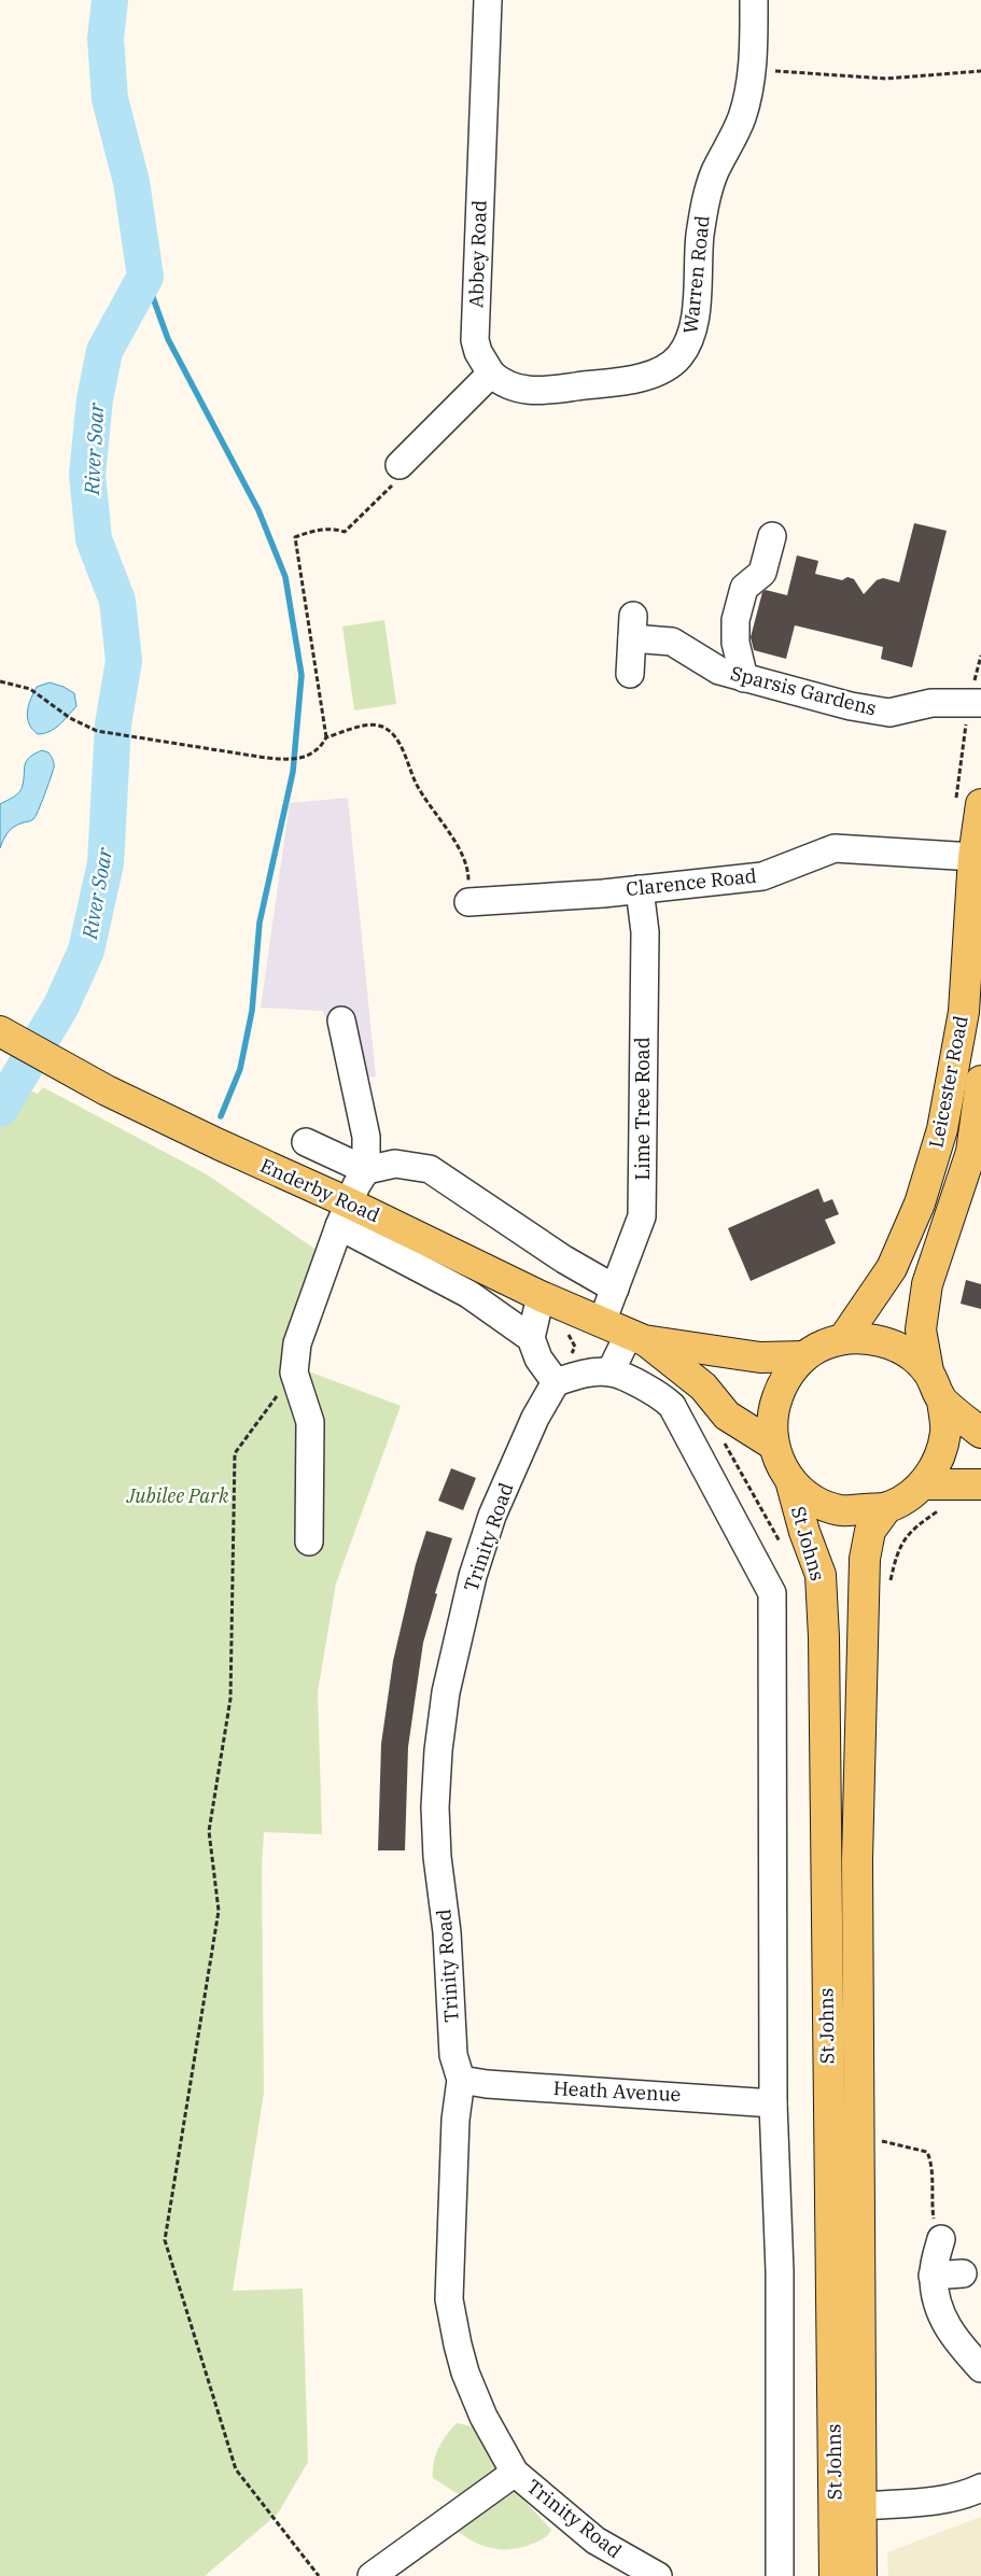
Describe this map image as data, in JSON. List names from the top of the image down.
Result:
{
  "streets": {
    "main road": ["Leicester Road", "Enderby Road", "St Johns"],
    "street": [
      "Abbey Road",
      "Warren Road",
      "Sparsis Gardens",
      "Clarence Road",
      "Lime Tree Road",
      "Trinity Road",
      "Heath Avenue"
    ]
  },
  "crossings": [
    ["Abbey Road", "Warren Road"],
    ["Clarence Road", "Leicester Road"],
    ["Clarence Road", "Lime Tree Road"],
    ["Leicester Road", "Enderby Road"],
    ["Leicester Road", "St Johns"],
    ["Lime Tree Road", "Enderby Road"],
    ["Enderby Road", "St Johns"],
    ["Trinity Road", "Heath Avenue"]
  ],
  "water": ["River Soar"],
  "parks": ["Jubilee Park"]
}
